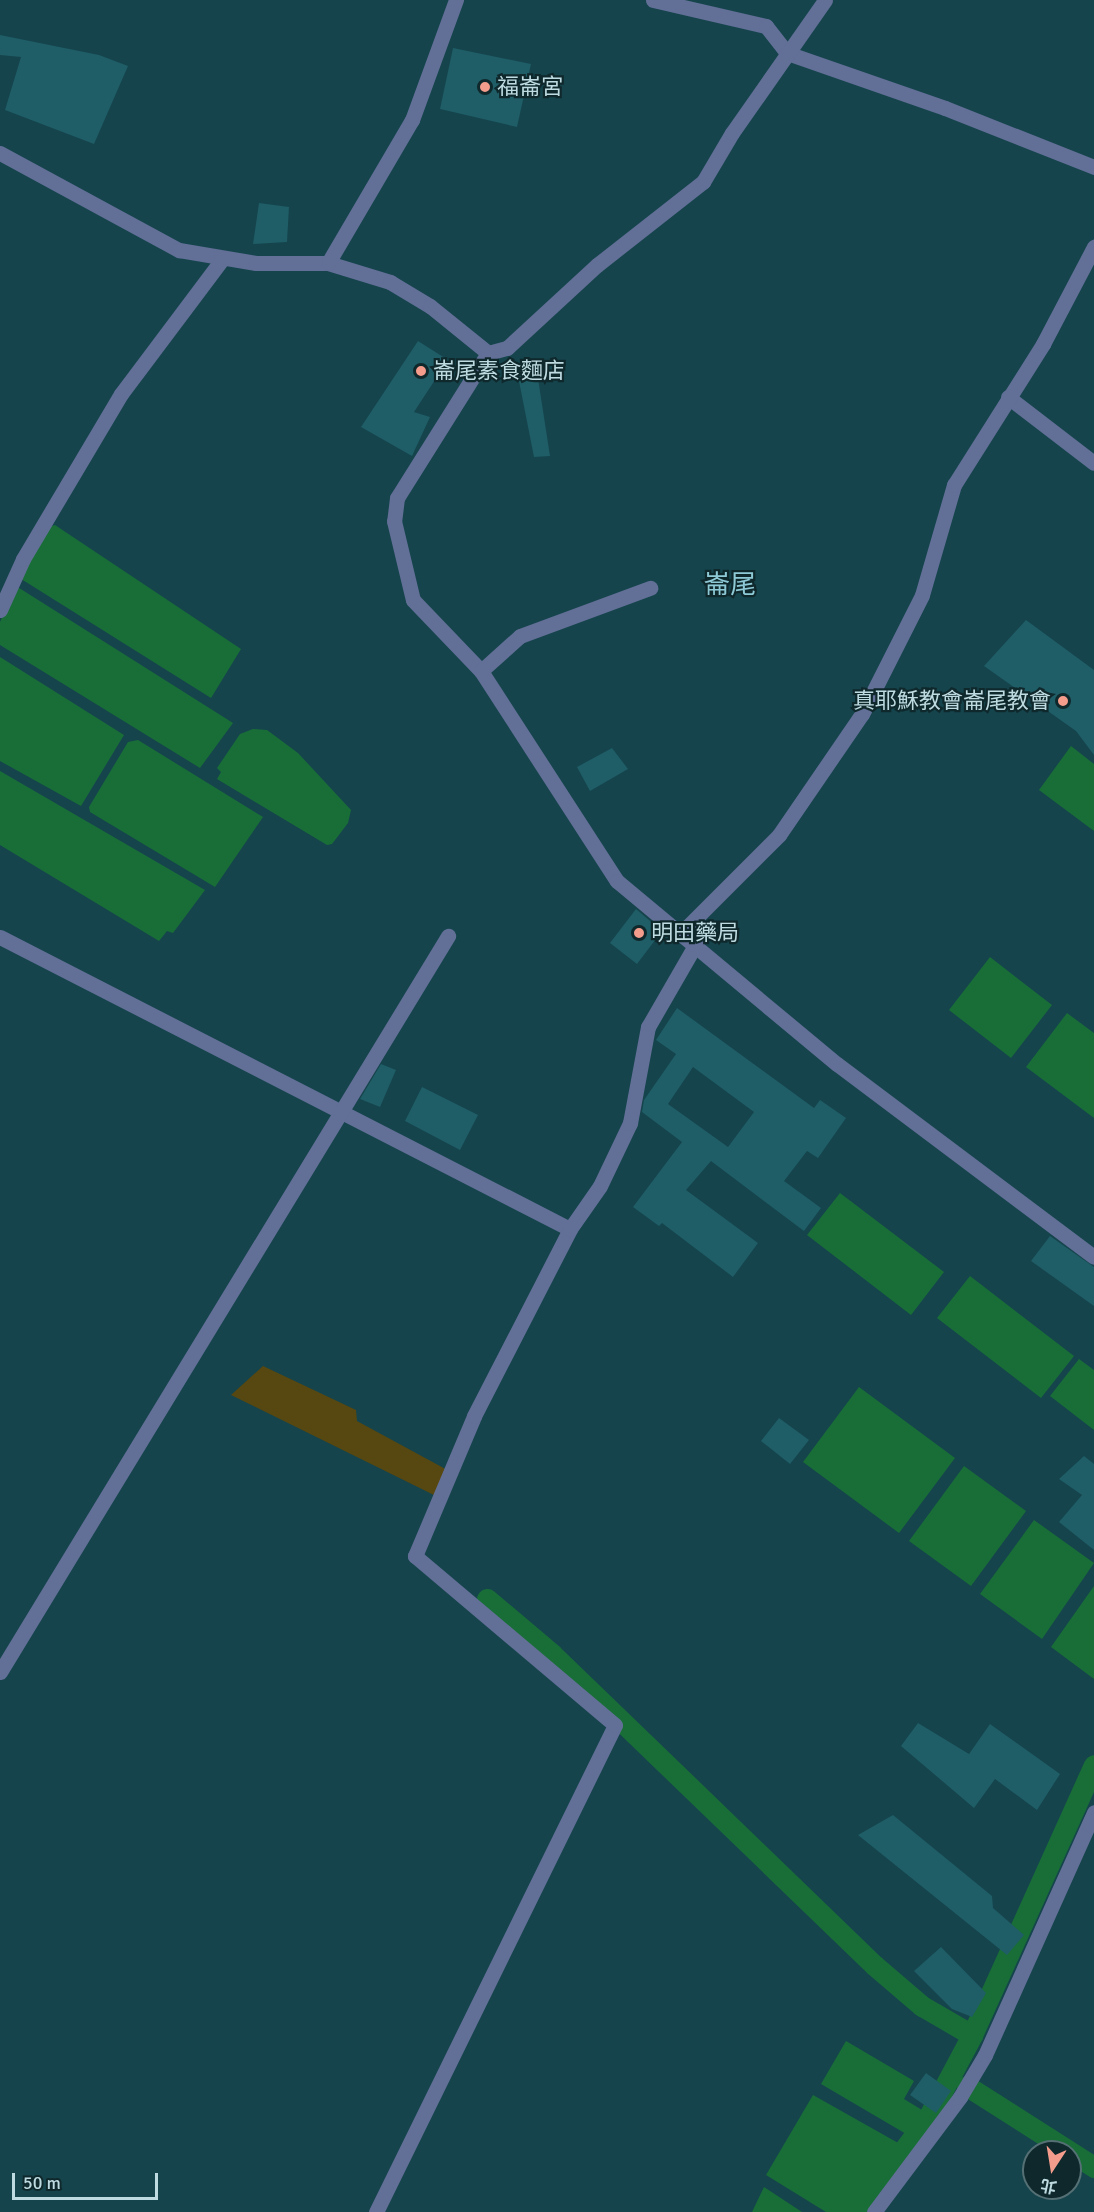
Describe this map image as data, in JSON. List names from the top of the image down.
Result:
{
  "districts": ["崙尾"],
  "places": [
    "福崙宮",
    "崙尾素食麵店",
    "真耶穌教會崙尾教會",
    "明田藥局"
  ],
  "scale_bar": "50 m",
  "north": "bottom"
}
